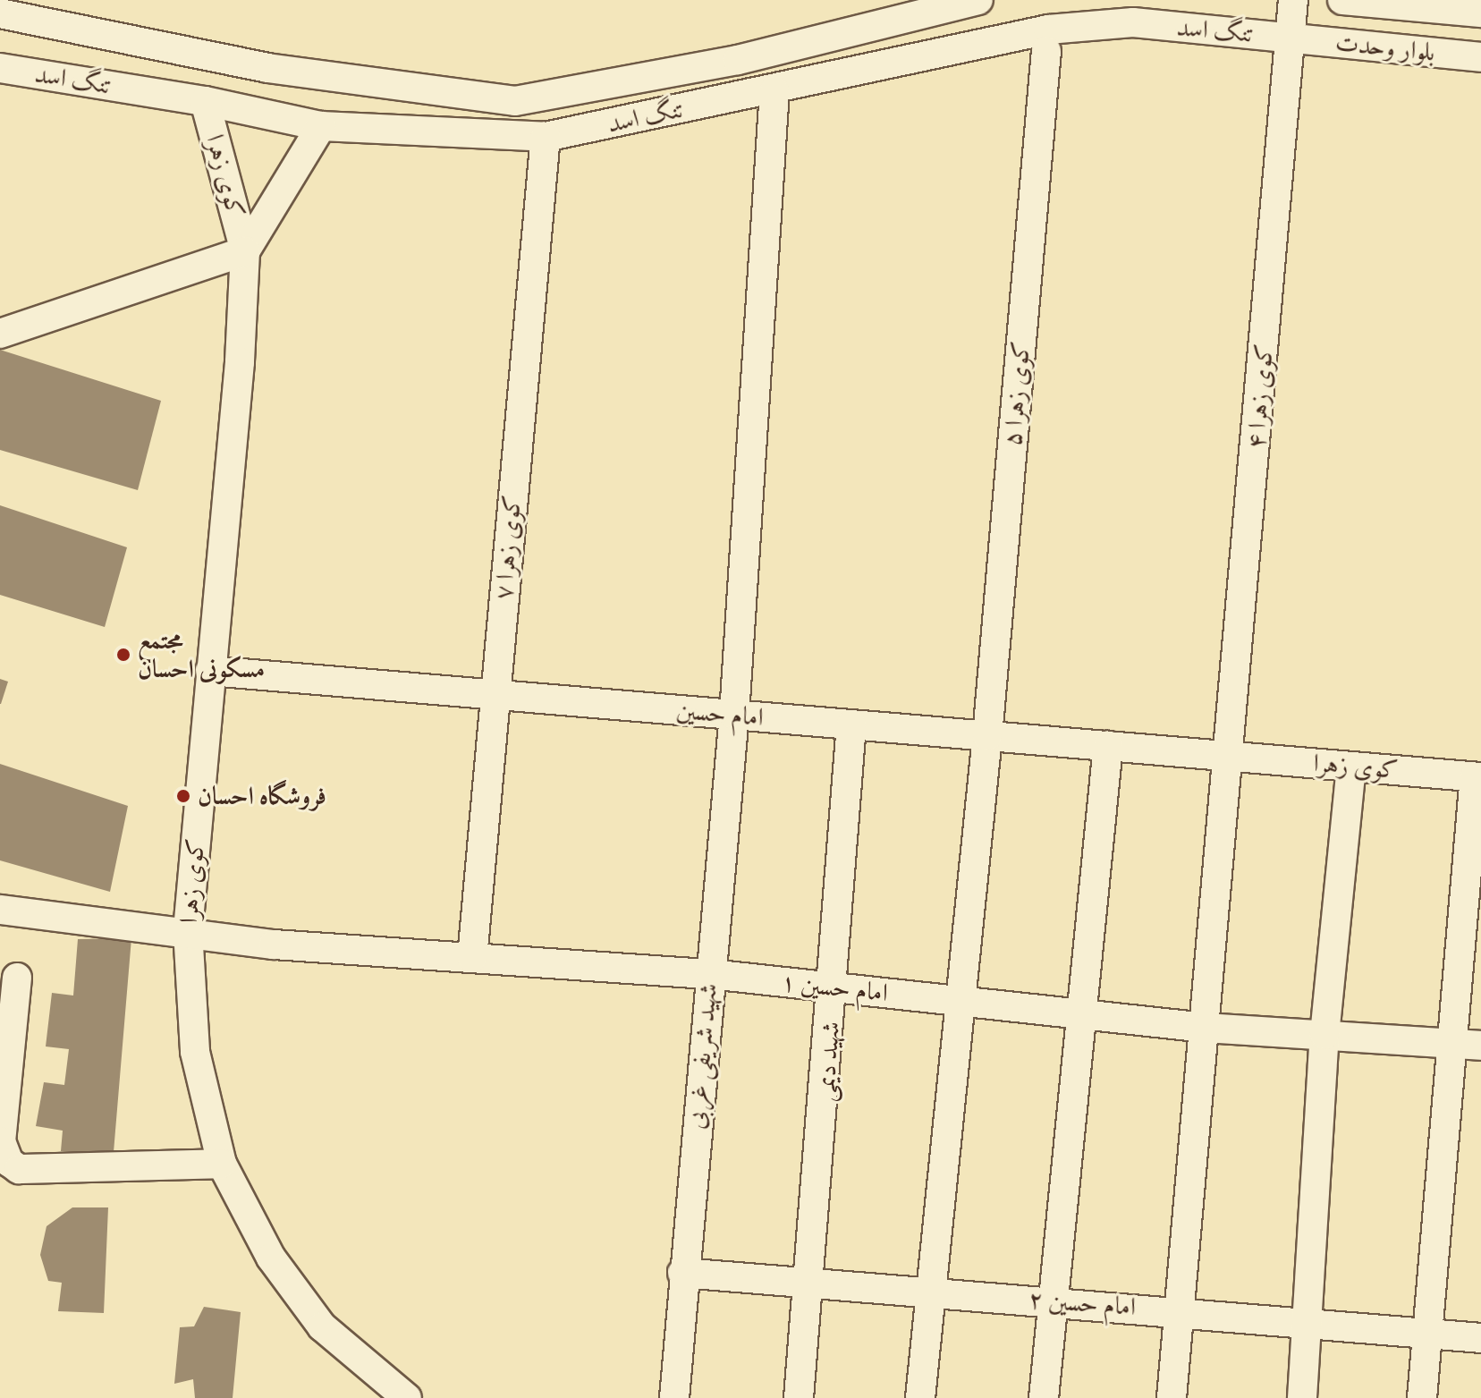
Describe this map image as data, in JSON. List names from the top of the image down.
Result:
{
  "streets": {
    "street": [
      "تنگ اسد",
      "بلوار وحدت",
      "کوی زهرا",
      "کوی زهرا ۵",
      "کوی زهرا ۴",
      "کوی زهرا ۷",
      "امام حسین",
      "امام حسین ۱",
      "شهید شریفی غربی",
      "شهید دیمی",
      "امام حسین ۲"
    ]
  },
  "crossings": [
    ["تنگ اسد", "بلوار وحدت"],
    ["تنگ اسد", "کوی زهرا"],
    ["تنگ اسد", "کوی زهرا ۴"],
    ["تنگ اسد", "کوی زهرا ۷"],
    ["تنگ اسد", "شهید شریفی غربی"],
    ["بلوار وحدت", "کوی زهرا ۴"],
    ["کوی زهرا", "کوی زهرا ۴"],
    ["کوی زهرا", "امام حسین"],
    ["کوی زهرا", "امام حسین ۱"],
    ["کوی زهرا ۵", "امام حسین"],
    ["کوی زهرا ۵", "امام حسین ۱"],
    ["کوی زهرا ۵", "امام حسین ۲"],
    ["کوی زهرا ۴", "امام حسین"],
    ["کوی زهرا ۴", "امام حسین ۱"],
    ["کوی زهرا ۴", "امام حسین ۲"],
    ["کوی زهرا ۷", "امام حسین"],
    ["کوی زهرا ۷", "امام حسین ۱"],
    ["امام حسین", "شهید شریفی غربی"],
    ["امام حسین", "شهید دیمی"],
    ["امام حسین ۱", "شهید شریفی غربی"],
    ["امام حسین ۱", "شهید دیمی"],
    ["شهید شریفی غربی", "امام حسین ۲"],
    ["شهید دیمی", "امام حسین ۲"]
  ],
  "places": ["مجتمع مسکونی احسان", "فروشگاه احسان"]
}
